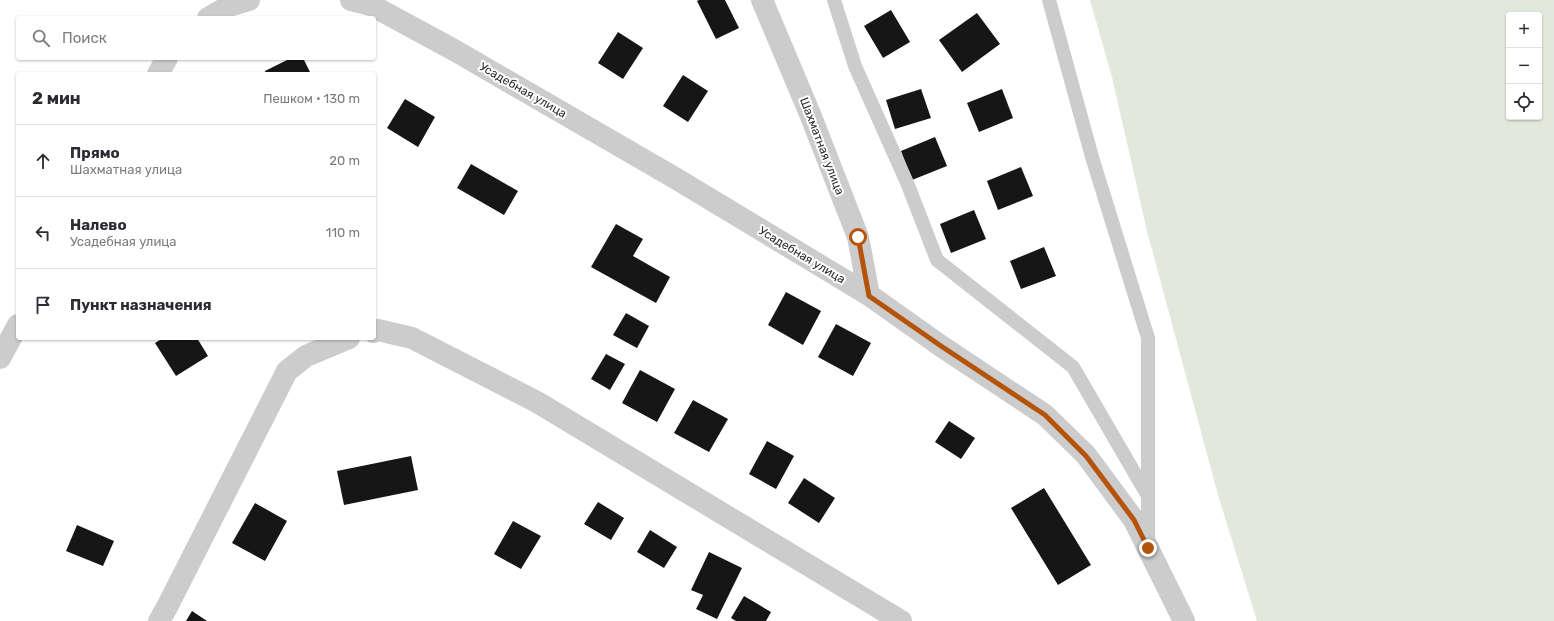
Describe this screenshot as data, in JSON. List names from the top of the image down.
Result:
{
  "streets": {
    "street": ["Усадебная улица", "Шахматная улица"]
  },
  "crossings": [
    ["Усадебная улица", "Шахматная улица"]
  ],
  "page": {
    "map_buttons": ["+", "−"],
    "search": "Поиск",
    "heading": ["2 мин", "Пешком · 130 m"],
    "list": [
      ["Прямо", "Шахматная улица", "20 m"],
      ["Налево", "Усадебная улица", "110 m"],
      "Пункт назначения"
    ]
  }
}
